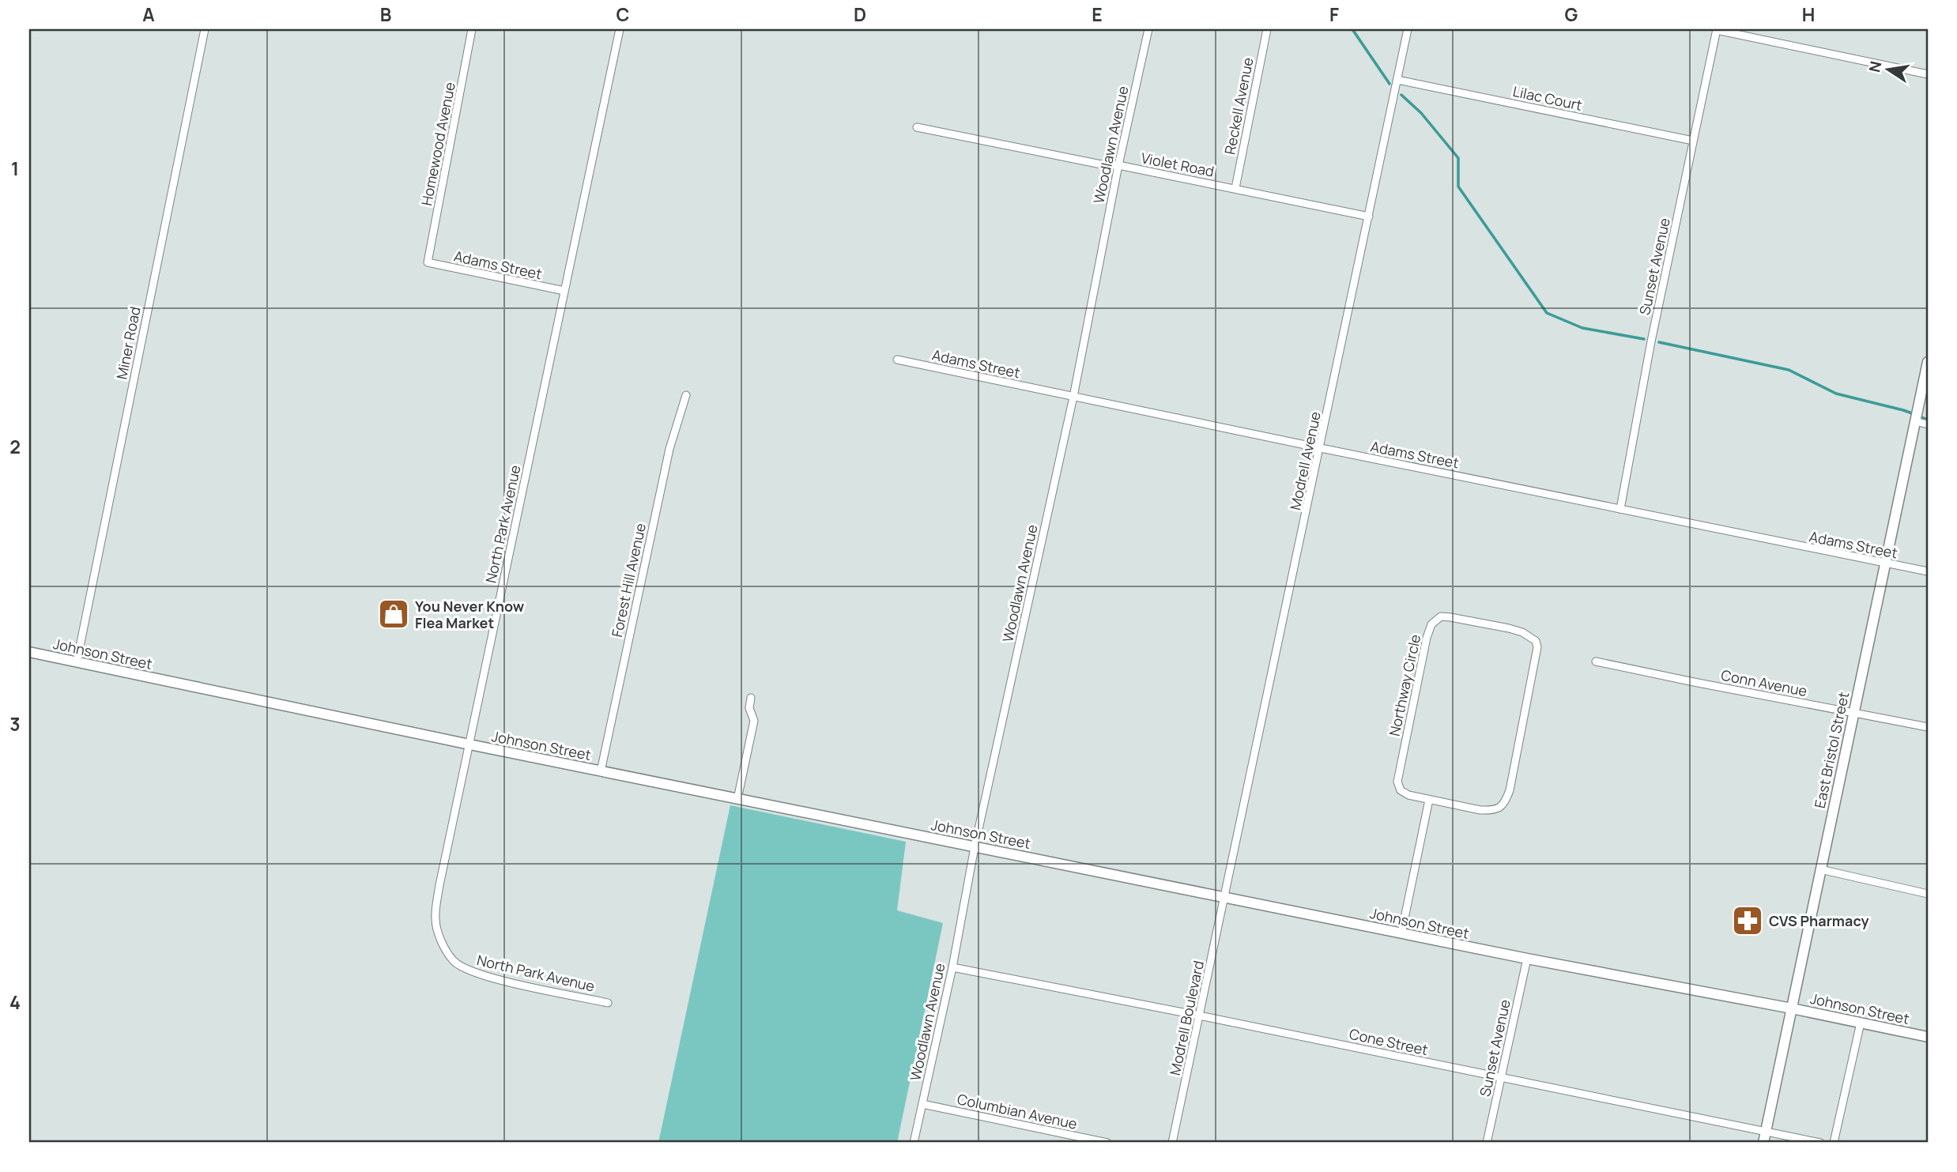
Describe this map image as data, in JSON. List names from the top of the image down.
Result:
{
  "streets": {
    "street": [
      "Lilac Court",
      "Reckell Avenue",
      "Homewood Avenue",
      "Woodlawn Avenue",
      "Violet Road",
      "Adams Street",
      "Sunset Avenue",
      "Miner Road",
      "Modrell Avenue",
      "North Park Avenue",
      "Forest Hill Avenue",
      "Johnson Street",
      "Conn Avenue",
      "Northway Circle",
      "East Bristol Street",
      "Modrell Boulevard",
      "Cone Street",
      "Columbian Avenue"
    ]
  },
  "crossings": [
    ["Lilac Court", "Sunset Avenue"],
    ["Lilac Court", "Modrell Avenue"],
    ["Reckell Avenue", "Violet Road"],
    ["Homewood Avenue", "Adams Street"],
    ["Woodlawn Avenue", "Violet Road"],
    ["Woodlawn Avenue", "Adams Street"],
    ["Woodlawn Avenue", "Johnson Street"],
    ["Woodlawn Avenue", "Cone Street"],
    ["Woodlawn Avenue", "Columbian Avenue"],
    ["Violet Road", "Modrell Avenue"],
    ["Adams Street", "Sunset Avenue"],
    ["Adams Street", "Modrell Avenue"],
    ["Adams Street", "North Park Avenue"],
    ["Adams Street", "East Bristol Street"],
    ["Sunset Avenue", "Johnson Street"],
    ["Sunset Avenue", "Cone Street"],
    ["Miner Road", "Johnson Street"],
    ["Modrell Avenue", "Johnson Street"],
    ["Modrell Avenue", "Modrell Boulevard"],
    ["North Park Avenue", "Johnson Street"],
    ["Forest Hill Avenue", "Johnson Street"],
    ["Johnson Street", "East Bristol Street"],
    ["Johnson Street", "Modrell Boulevard"],
    ["Conn Avenue", "East Bristol Street"],
    ["East Bristol Street", "Cone Street"],
    ["Modrell Boulevard", "Cone Street"]
  ],
  "places": {
    "shop": ["You Never Know Flea Market"],
    "pharmacy": ["CVS Pharmacy"]
  },
  "north": "left",
  "grid": {
    "columns": [
      "A",
      "B",
      "C",
      "D",
      "E",
      "F",
      "G",
      "H"
    ],
    "rows": [
      "1",
      "2",
      "3",
      "4"
    ]
  }
}
